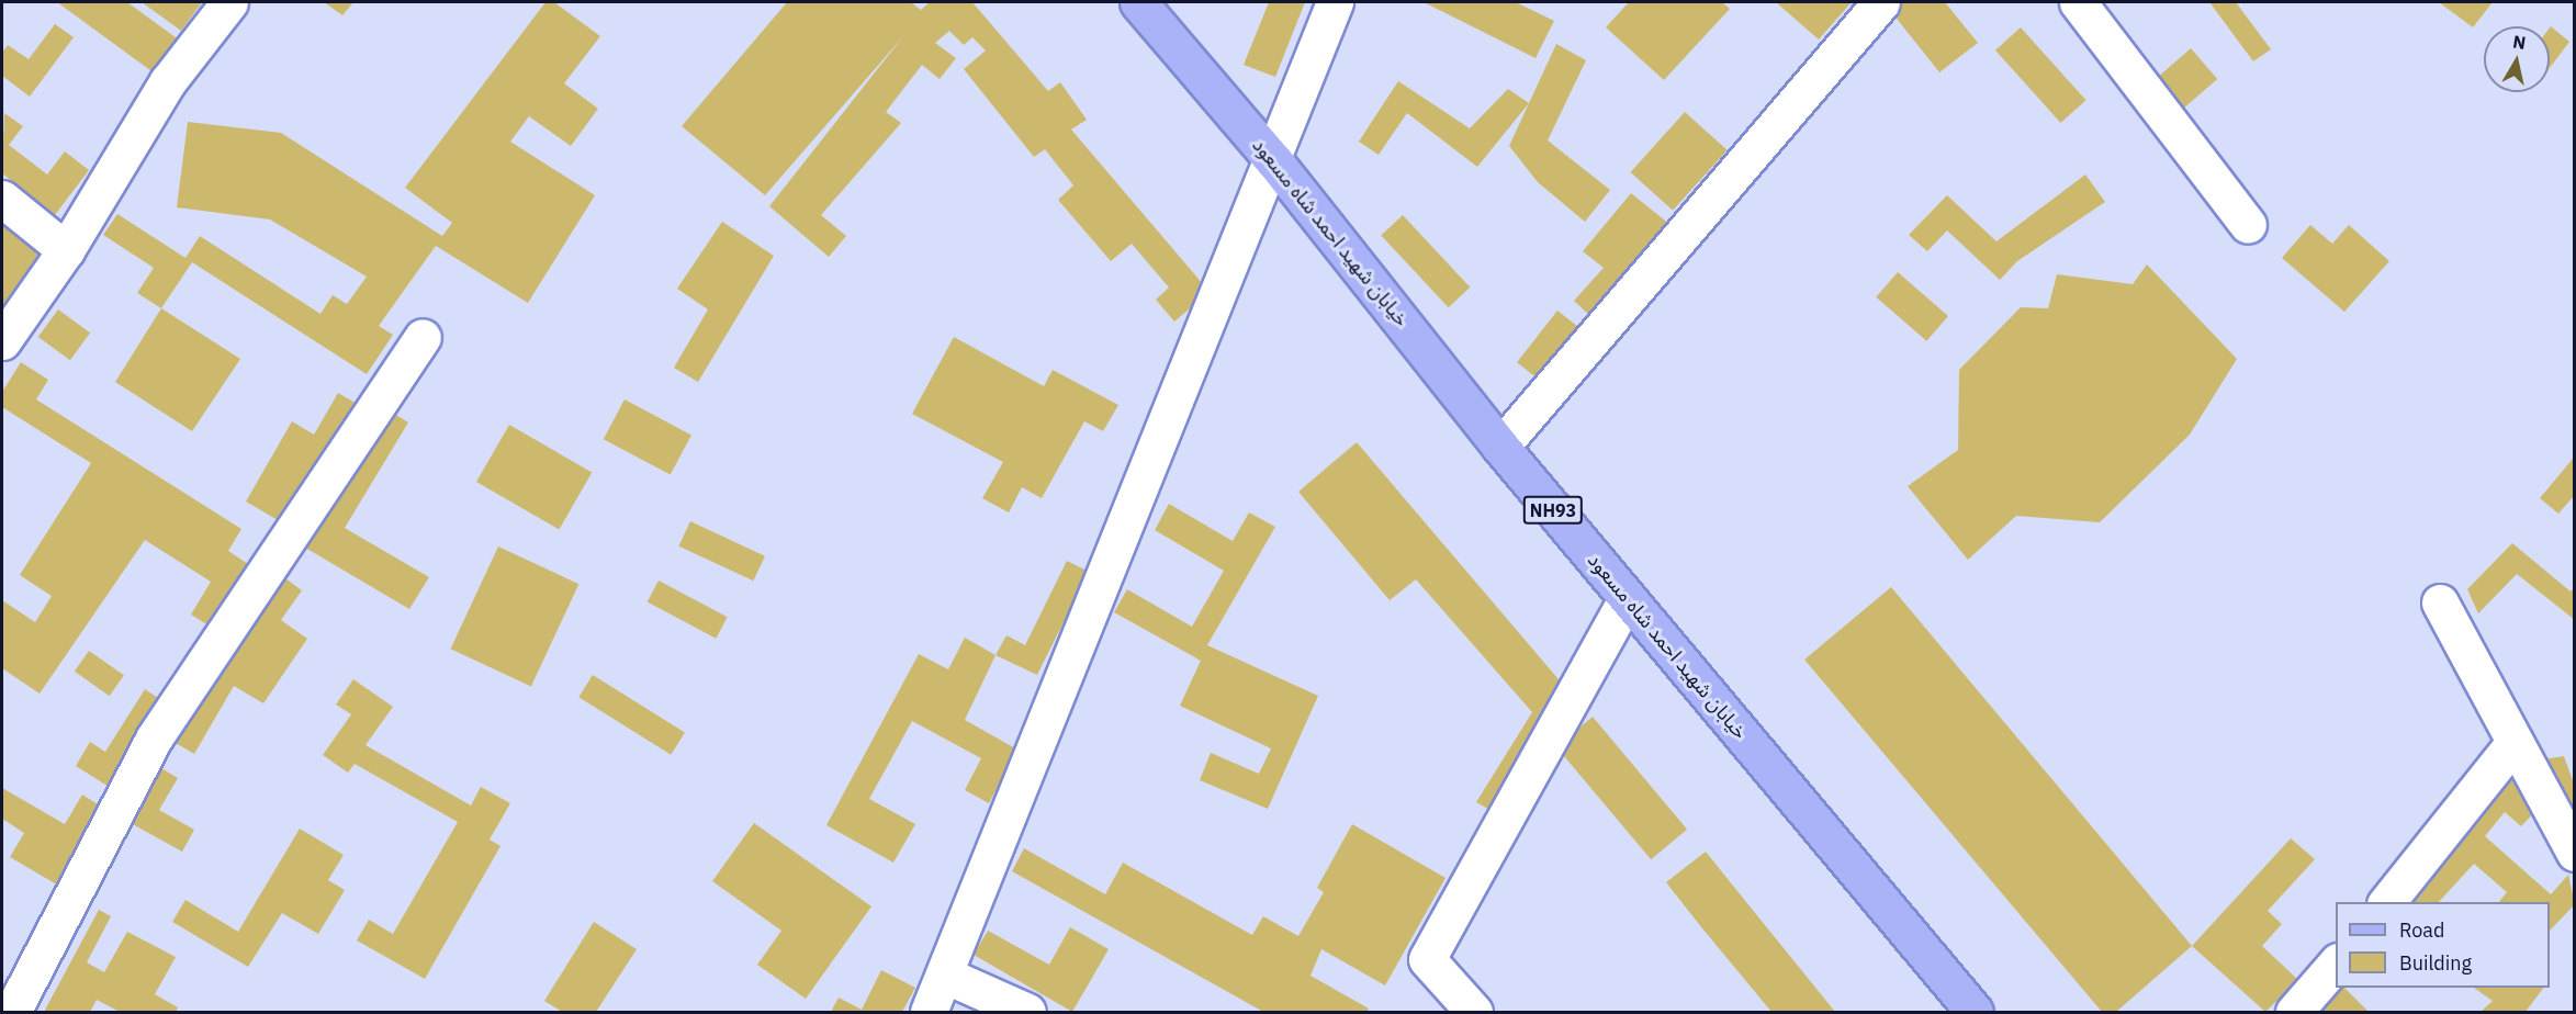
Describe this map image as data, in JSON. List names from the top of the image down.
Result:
{
  "streets": {
    "main road": ["خیابان شهید احمد شاه مسعود", "NH93"]
  },
  "legend": ["Road", "Building"],
  "north": "top"
}
